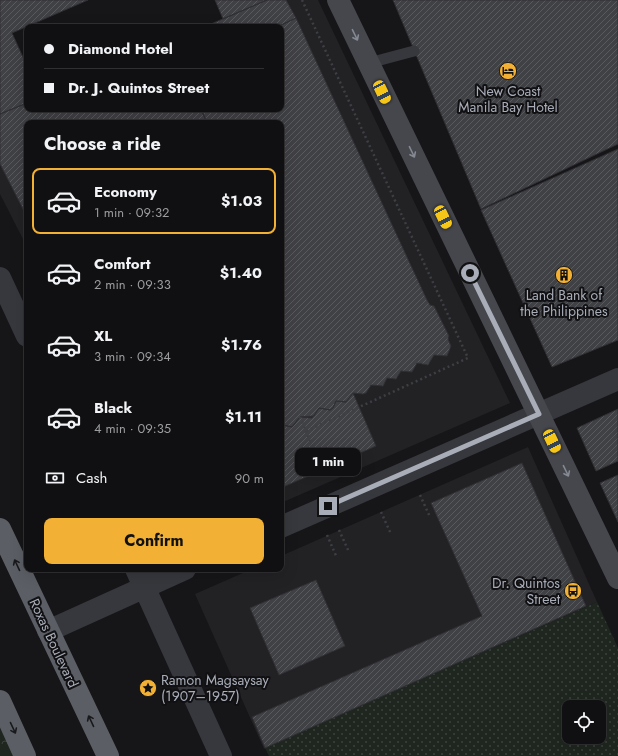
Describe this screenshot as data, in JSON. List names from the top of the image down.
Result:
{
  "streets": {
    "highway": ["Roxas Boulevard"]
  },
  "one_way": ["Roxas Boulevard"],
  "places": {
    "hotel": ["New Coast Manila Bay Hotel"],
    "building": ["Land Bank of the Philippines"],
    "bus stop": ["Dr. Quintos Street"],
    "place": ["Ramon Magsaysay (1907–1957)"]
  },
  "page": {
    "banner": ["Diamond Hotel", "Dr. J. Quintos Street"],
    "heading": "Choose a ride",
    "list": [
      {
        "name": "Economy",
        "note": "1 min · 09:32",
        "value": "$1.03"
      },
      {
        "name": "Comfort",
        "note": "2 min · 09:33",
        "value": "$1.40"
      },
      {
        "name": "XL",
        "note": "3 min · 09:34",
        "value": "$1.76"
      },
      {
        "name": "Black",
        "note": "4 min · 09:35",
        "value": "$1.11"
      }
    ],
    "bubble": "1 min",
    "pay": ["Cash", "90 m"],
    "buttons": "Confirm"
  }
}
